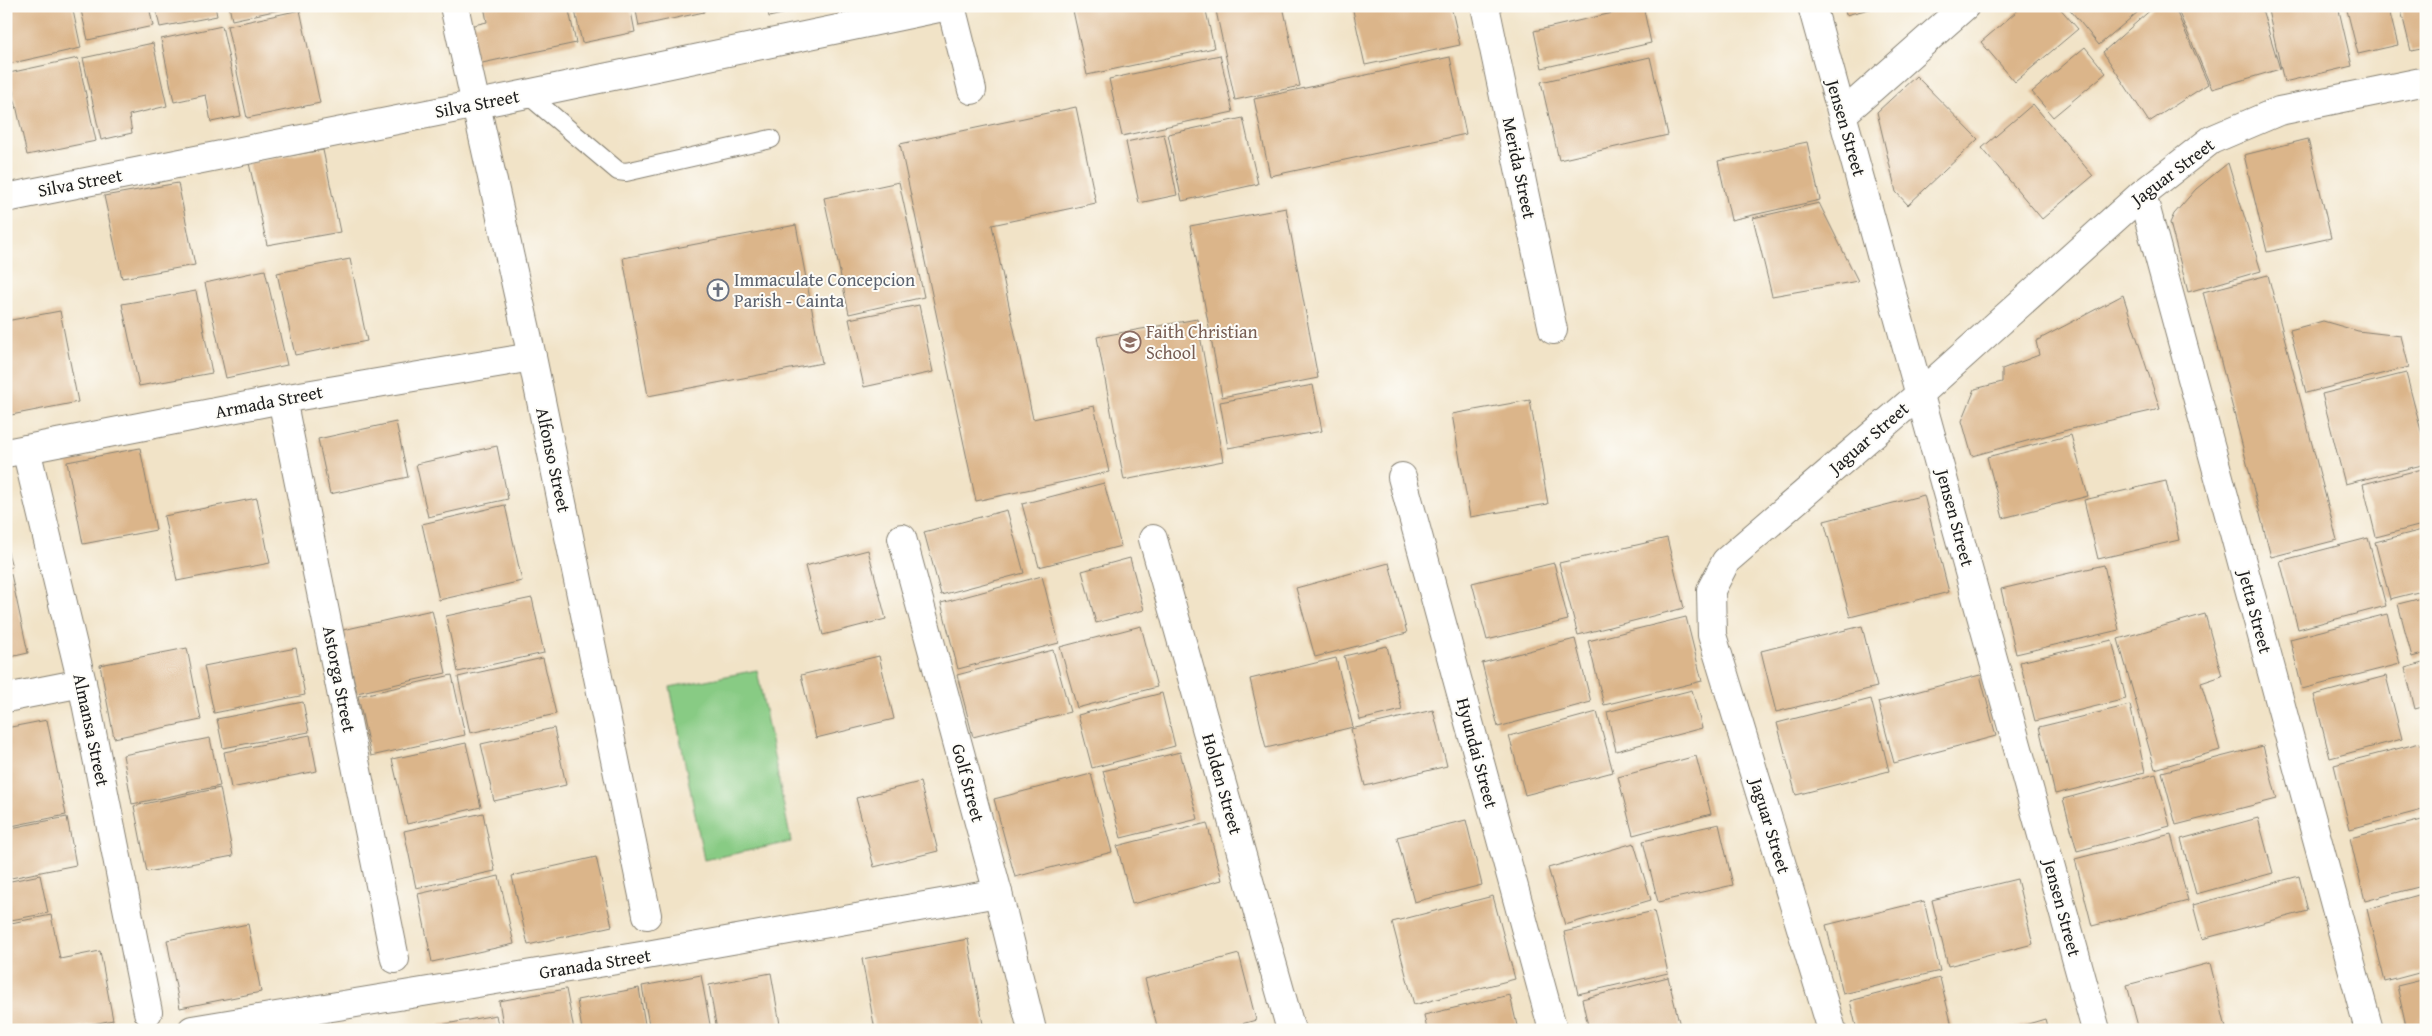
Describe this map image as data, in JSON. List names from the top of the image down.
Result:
{
  "streets": {
    "street": [
      "Silva Street",
      "Jensen Street",
      "Merida Street",
      "Jaguar Street",
      "Armada Street",
      "Alfonso Street",
      "Jetta Street",
      "Astorga Street",
      "Almansa Street",
      "Hyundai Street",
      "Golf Street",
      "Holden Street",
      "Granada Street"
    ]
  },
  "crossings": [
    ["Silva Street", "Alfonso Street"],
    ["Jensen Street", "Jaguar Street"],
    ["Jaguar Street", "Jetta Street"],
    ["Armada Street", "Alfonso Street"],
    ["Armada Street", "Astorga Street"],
    ["Armada Street", "Almansa Street"],
    ["Golf Street", "Granada Street"]
  ],
  "places": {
    "church": ["Immaculate Concepcion Parish - Cainta"],
    "school or university": ["Faith Christian School"]
  }
}
